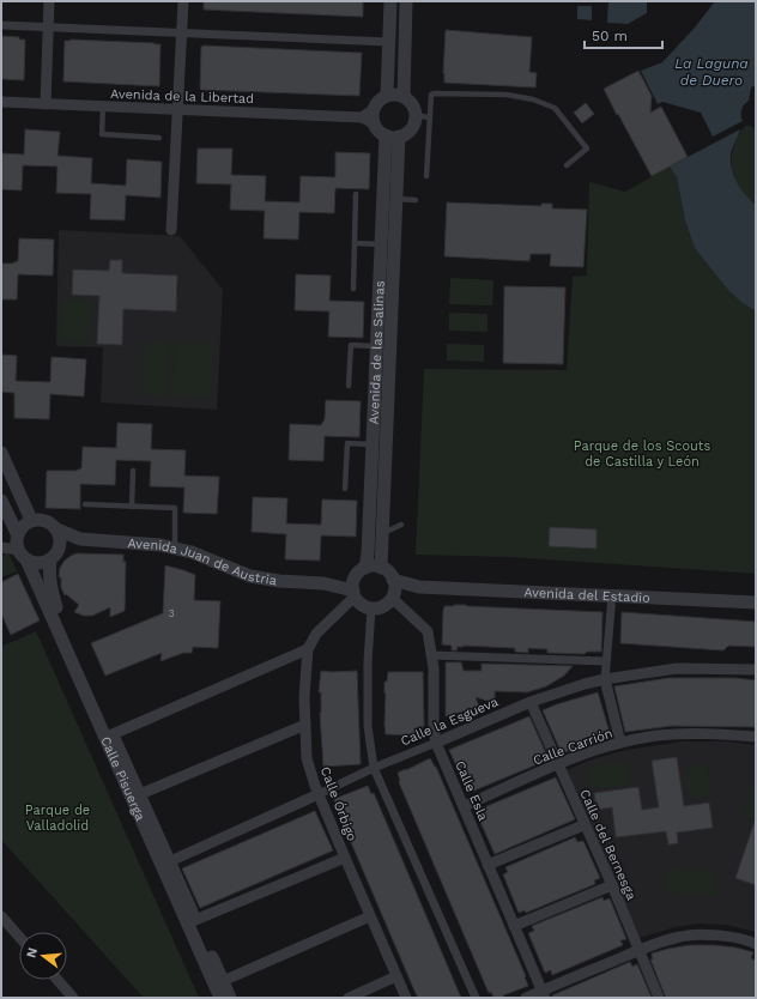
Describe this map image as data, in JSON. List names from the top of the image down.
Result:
{
  "streets": {
    "street": [
      "Avenida de la Libertad",
      "Avenida de las Salinas",
      "Avenida Juan de Austria",
      "Avenida del Estadio",
      "Calle la Esgueva",
      "Calle Carrión",
      "Calle Pisuerga",
      "Calle Esla",
      "Calle Órbigo",
      "Calle del Bernesga"
    ]
  },
  "crossings": [
    ["Avenida de la Libertad", "Avenida de las Salinas"],
    ["Avenida de las Salinas", "Avenida Juan de Austria"],
    ["Avenida de las Salinas", "Avenida del Estadio"],
    ["Avenida de las Salinas", "Calle Esla"],
    ["Avenida de las Salinas", "Calle Órbigo"],
    ["Avenida Juan de Austria", "Avenida del Estadio"],
    ["Avenida Juan de Austria", "Calle Pisuerga"],
    ["Avenida Juan de Austria", "Calle Esla"],
    ["Avenida Juan de Austria", "Calle Órbigo"],
    ["Avenida del Estadio", "Calle Esla"],
    ["Avenida del Estadio", "Calle Órbigo"],
    ["Calle la Esgueva", "Calle Pisuerga"],
    ["Calle la Esgueva", "Calle Esla"],
    ["Calle la Esgueva", "Calle Órbigo"],
    ["Calle la Esgueva", "Calle del Bernesga"],
    ["Calle Carrión", "Calle Esla"],
    ["Calle Carrión", "Calle del Bernesga"],
    ["Calle Esla", "Calle Órbigo"]
  ],
  "water": ["La Laguna de Duero"],
  "parks": ["Parque de los Scouts de Castilla y León", "Parque de Valladolid"],
  "house_numbers": ["3"],
  "scale_bar": "50 m",
  "north": "left"
}
